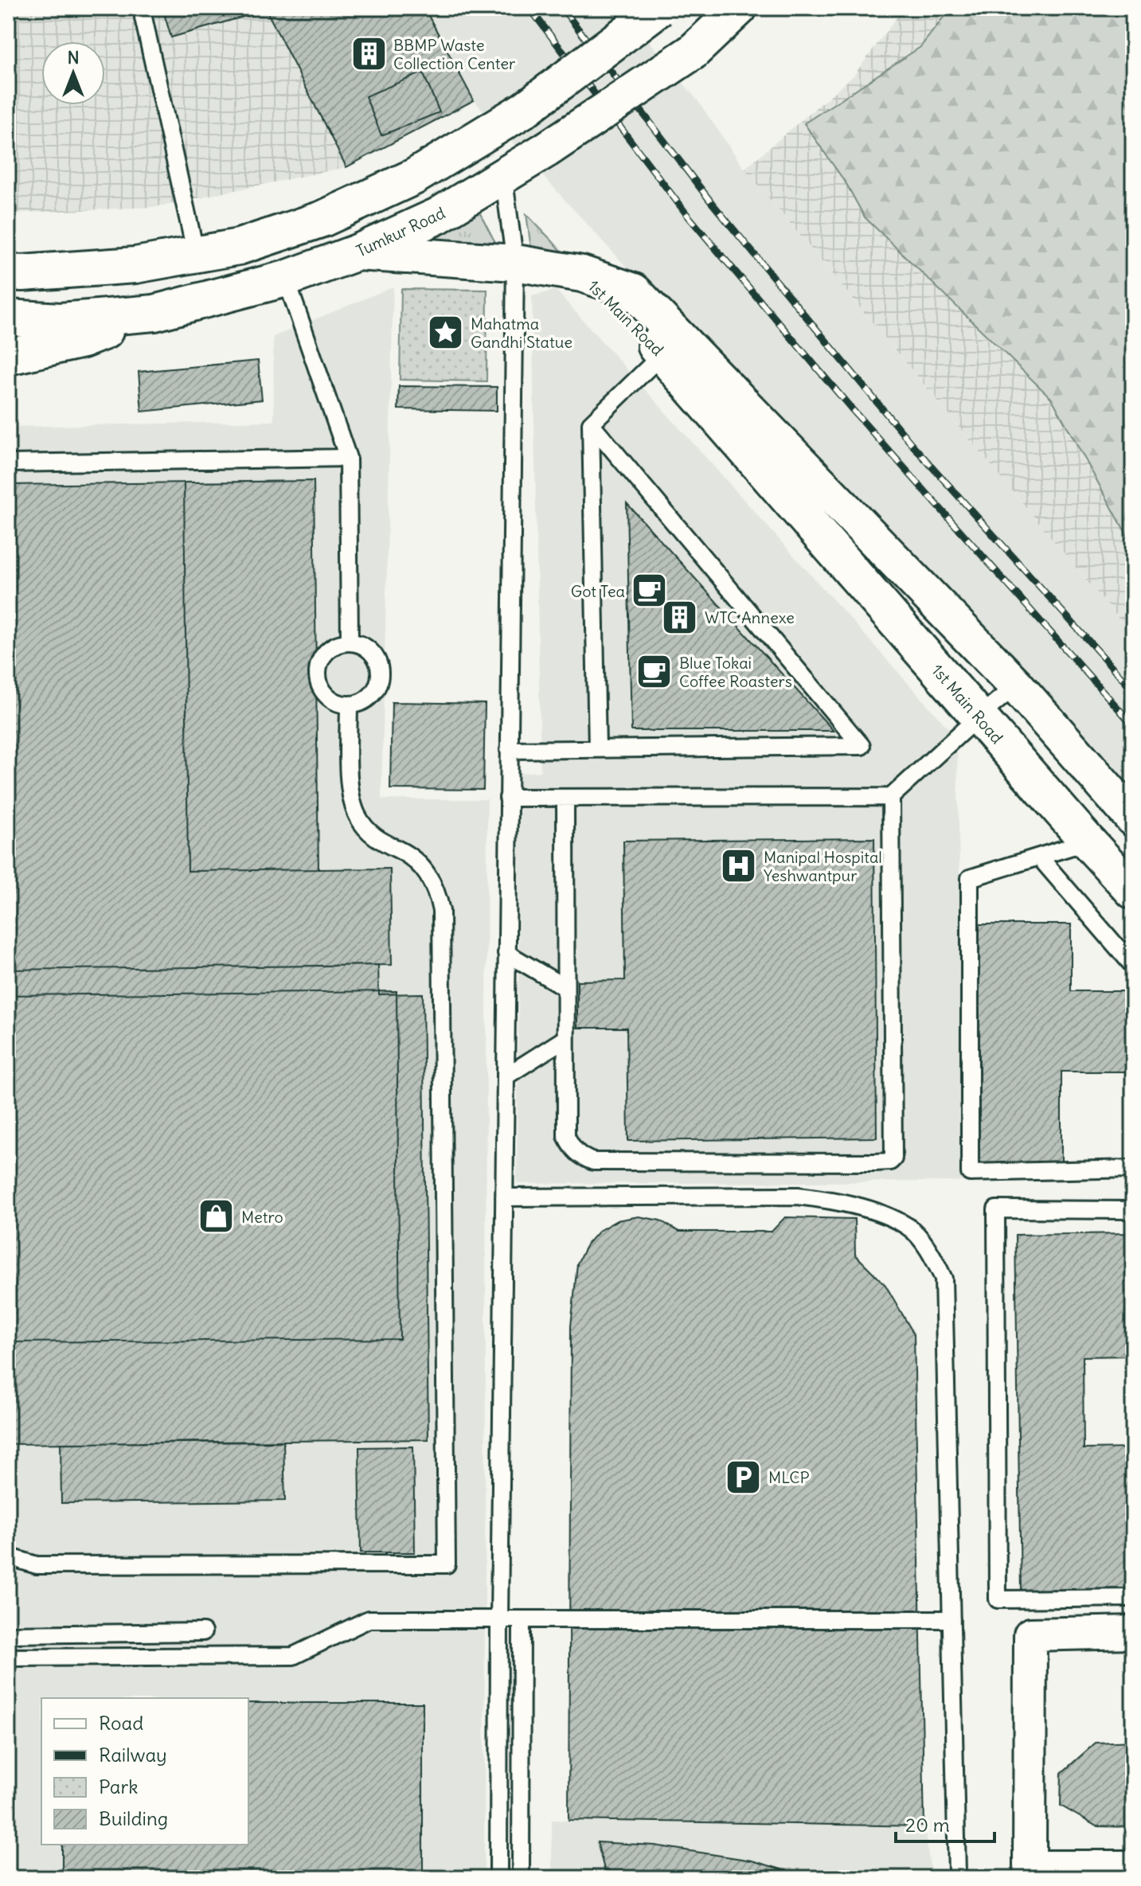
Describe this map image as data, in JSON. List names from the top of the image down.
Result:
{
  "streets": {
    "main road": ["Tumkur Road", "1st Main Road"]
  },
  "places": {
    "building": ["BBMP Waste Collection Center", "WTC Annexe"],
    "place": ["Mahatma Gandhi Statue"],
    "cafe": ["Got Tea", "Blue Tokai Coffee Roasters"],
    "hospital": ["Manipal Hospital Yeshwantpur"],
    "shop": ["Metro"],
    "parking": ["MLCP"]
  },
  "legend": [
    "Road",
    "Railway",
    "Park",
    "Building"
  ],
  "scale_bar": "20 m",
  "north": "top"
}
